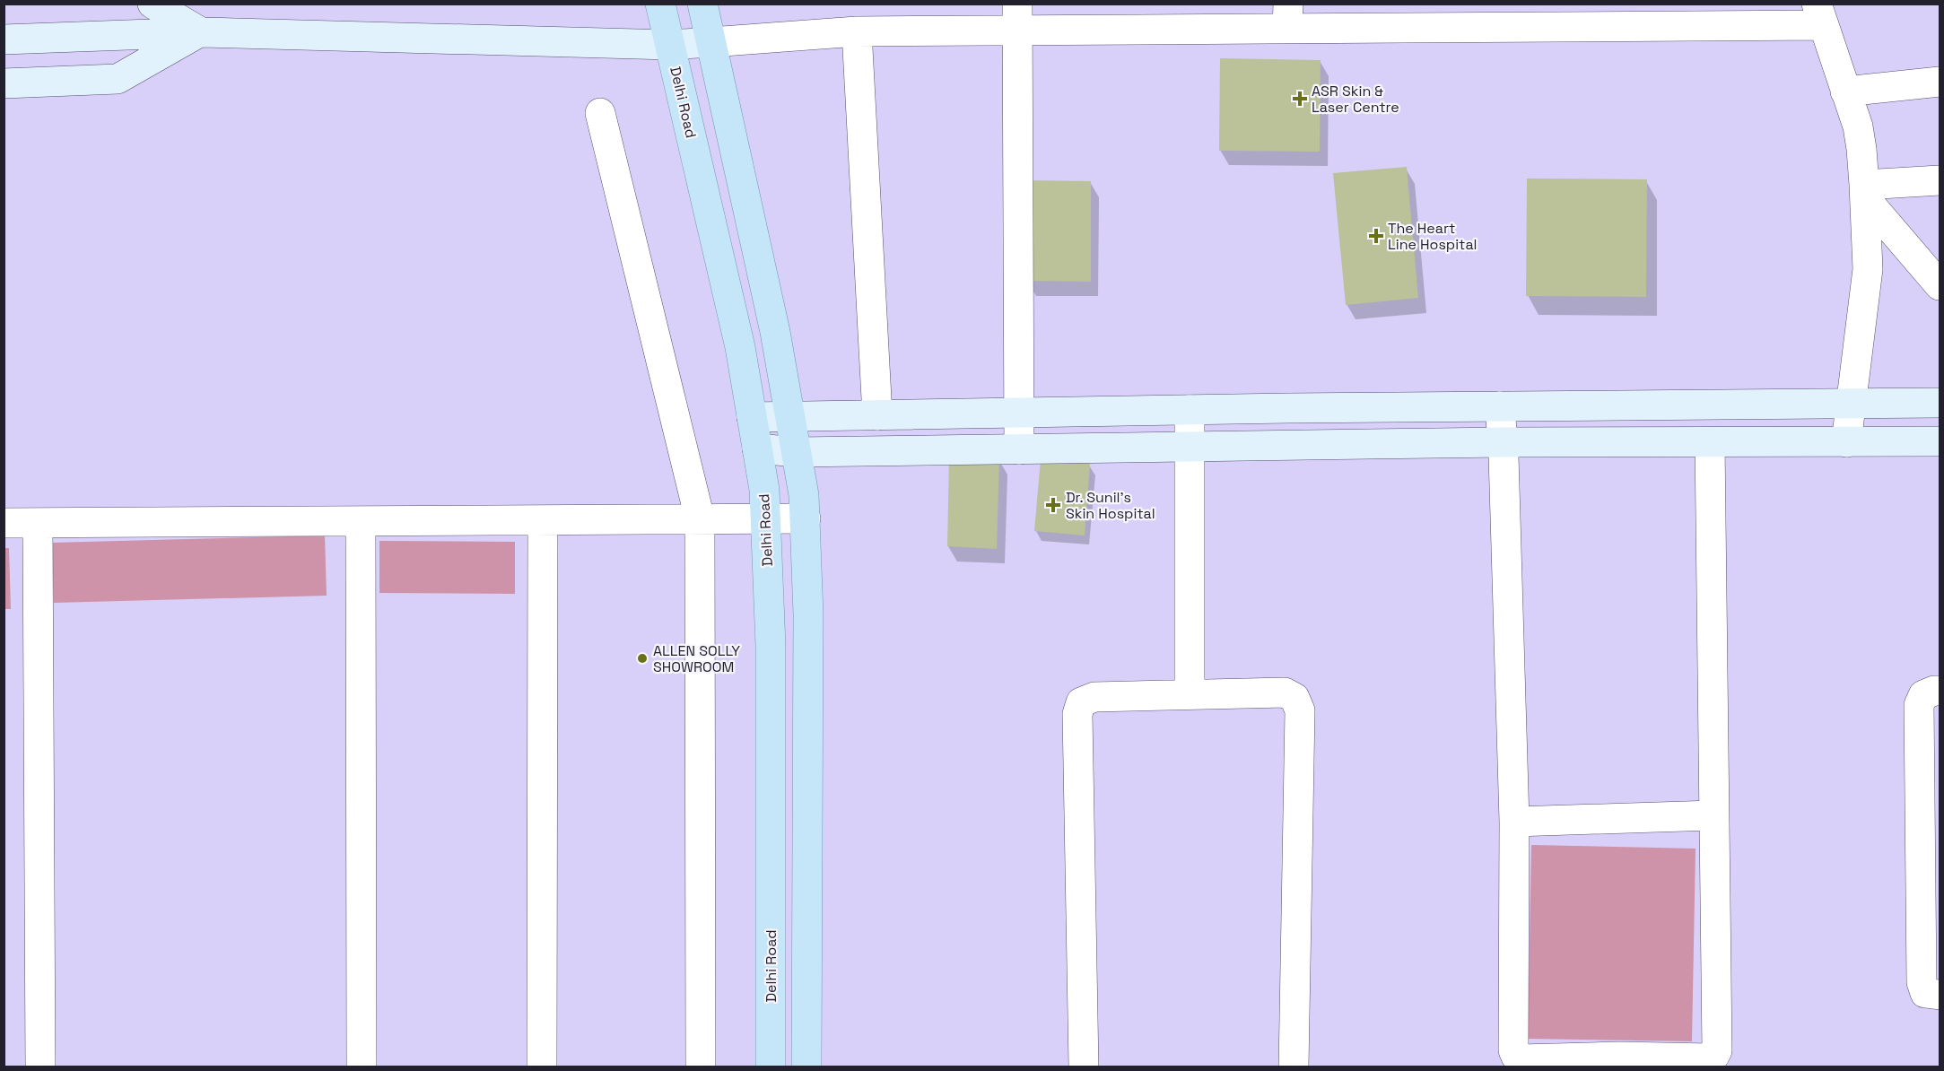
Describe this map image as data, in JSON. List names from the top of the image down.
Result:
{
  "streets": {
    "main road": ["Delhi Road"]
  },
  "places": {
    "health": ["ASR Skin & Laser Centre", "The Heart Line Hospital", "Dr. Sunil's Skin Hospital"],
    "other": ["ALLEN SOLLY SHOWROOM"]
  }
}
